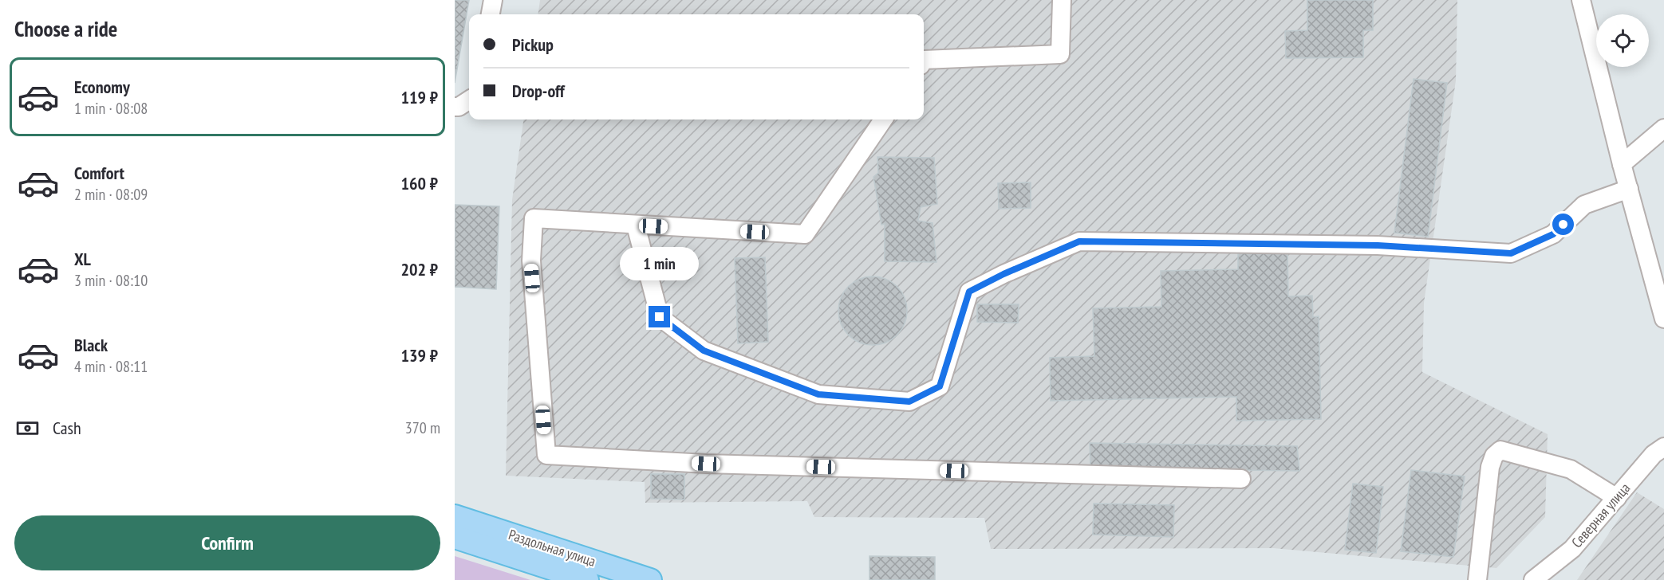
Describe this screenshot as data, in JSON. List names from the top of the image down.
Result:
{
  "streets": {
    "main road": ["Раздольная улица"],
    "street": ["Северная улица"]
  },
  "page": {
    "heading": "Choose a ride",
    "banner": ["Pickup", "Drop-off"],
    "list": [
      {
        "name": "Economy",
        "note": "1 min · 08:08",
        "value": "119 ₽"
      },
      {
        "name": "Comfort",
        "note": "2 min · 08:09",
        "value": "160 ₽"
      },
      {
        "name": "XL",
        "note": "3 min · 08:10",
        "value": "202 ₽"
      },
      {
        "name": "Black",
        "note": "4 min · 08:11",
        "value": "139 ₽"
      }
    ],
    "bubble": "1 min",
    "pay": ["Cash", "370 m"],
    "buttons": "Confirm"
  }
}
